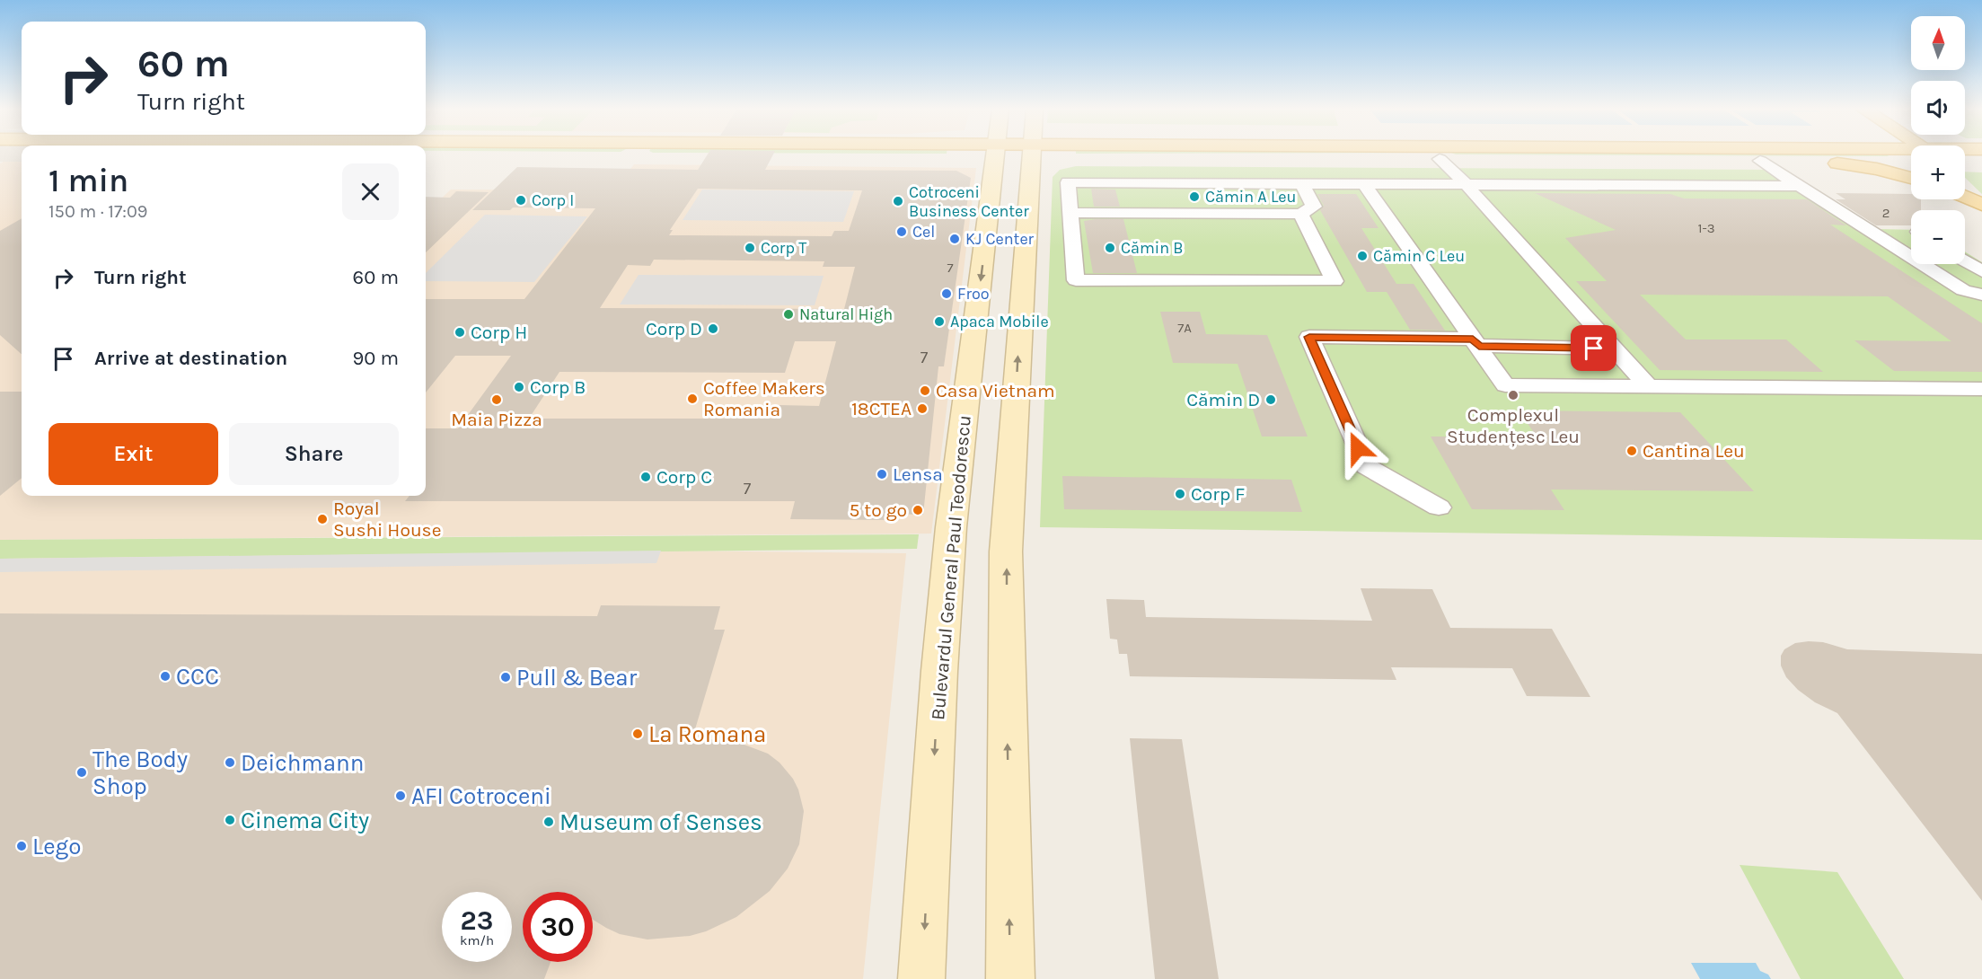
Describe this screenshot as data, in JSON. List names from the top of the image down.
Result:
{
  "streets": {
    "main road": ["Bulevardul General Paul Teodorescu"]
  },
  "places": [
    "Cămin A Leu",
    "Corp I",
    "Cotroceni Business Center",
    "Cel",
    "KJ Center",
    "Corp T",
    "Cămin B",
    "Cămin C Leu",
    "Froo",
    "Natural High",
    "Apaca Mobile",
    "Corp D",
    "Corp H",
    "Corp B",
    "Casa Vietnam",
    "Complexul Studențesc Leu",
    "Coffee Makers Romania",
    "Maia Pizza",
    "Cămin D",
    "18CTEA",
    "Cantina Leu",
    "Lensa",
    "Corp C",
    "Corp F",
    "5 to go",
    "Royal Sushi House",
    "CCC",
    "Pull & Bear",
    "La Romana",
    "Deichmann",
    "The Body Shop",
    "AFI Cotroceni",
    "Cinema City",
    "Museum of Senses",
    "Lego"
  ],
  "house_numbers": [
    "2",
    "1-3",
    "7",
    "7A",
    "7",
    "7"
  ],
  "north": "top",
  "page": {
    "map_buttons": ["+", "−"],
    "turn": ["60 m", "Turn right"],
    "heading": ["1 min", "150 m · 17:09"],
    "list": [
      {
        "name": "Turn right",
        "value": "60 m"
      },
      {
        "name": "Arrive at destination",
        "value": "90 m"
      }
    ],
    "buttons": ["Exit", "Share"],
    "speed": "23 km/h",
    "limit": "30"
  }
}
